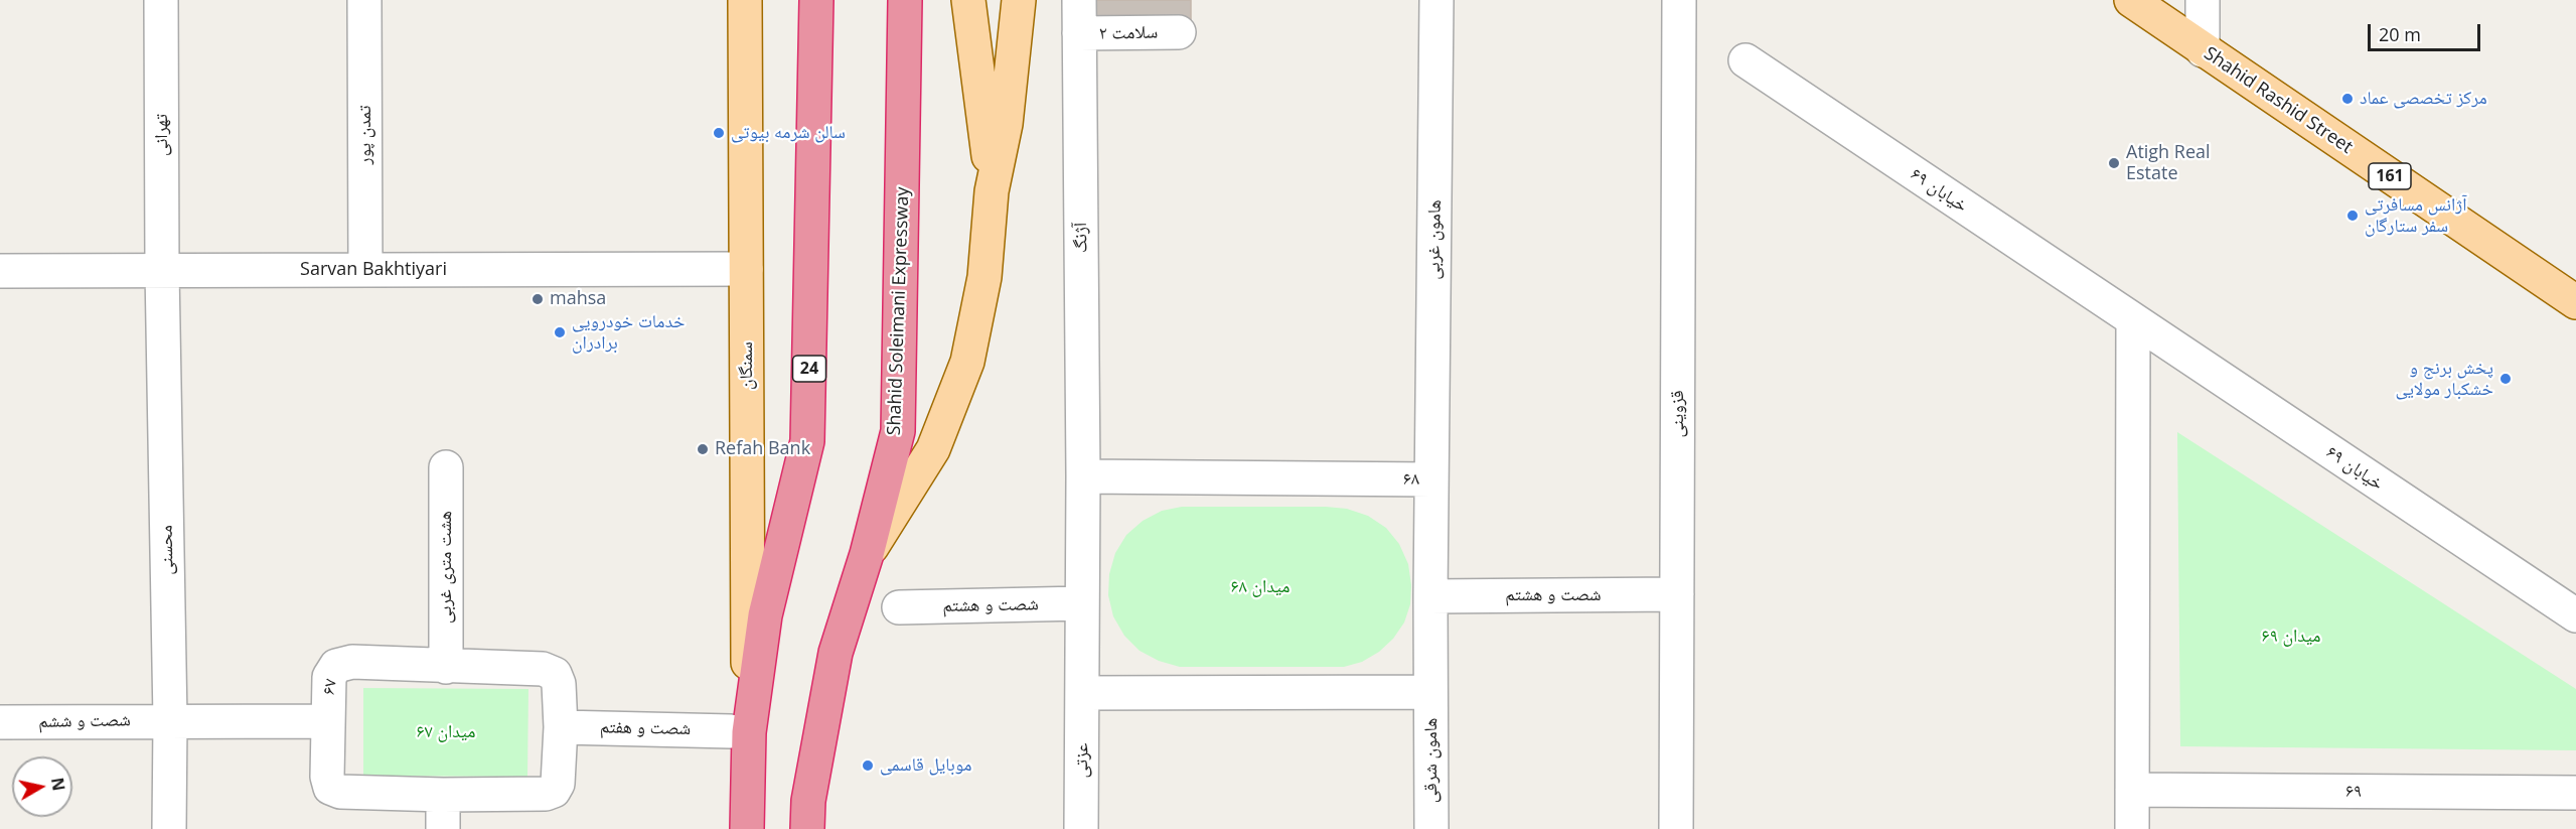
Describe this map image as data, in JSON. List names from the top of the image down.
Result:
{
  "streets": {
    "highway": ["Shahid Soleimani Expressway", "24"],
    "main road": ["Shahid Rashid Street", "161", "سمنگان"],
    "street": [
      "سلامت ۲",
      "تهرانی",
      "تمدن پور",
      "خیابان ۶۹",
      "آژنگ",
      "هامون غربی",
      "Sarvan Bakhtiyari",
      "قزوینی",
      "۶۸",
      "محسنی",
      "هشت متری غربی",
      "شصت و هشتم",
      "۶۷",
      "شصت و ششم",
      "شصت و هفتم",
      "عزتی",
      "هامون شرقی",
      "۶۹"
    ]
  },
  "crossings": [
    ["سلامت ۲", "آژنگ"],
    ["تهرانی", "Sarvan Bakhtiyari"],
    ["تهرانی", "محسنی"],
    ["تمدن پور", "Sarvan Bakhtiyari"],
    ["آژنگ", "۶۸"],
    ["هامون غربی", "۶۸"],
    ["Sarvan Bakhtiyari", "سمنگان"],
    ["Sarvan Bakhtiyari", "محسنی"],
    ["سمنگان", "24"],
    ["سمنگان", "شصت و هفتم"],
    ["24", "شصت و هفتم"],
    ["قزوینی", "شصت و هشتم"],
    ["۶۸", "شصت و هشتم"],
    ["۶۸", "هامون شرقی"],
    ["محسنی", "شصت و ششم"],
    ["هشت متری غربی", "۶۷"],
    ["۶۷", "شصت و هفتم"]
  ],
  "parks": ["میدان ۶۸", "میدان ۶۹", "میدان ۶۷"],
  "places": [
    "مرکز تخصصی عماد",
    "سالن شرمه بیوتی",
    "Atigh Real Estate",
    "آژانس مسافرتی سفر ستارگان",
    "mahsa",
    "خدمات خودرویی برادران",
    "پخش برنج و خشکبار مولایی",
    "Refah Bank",
    "موبایل قاسمی"
  ],
  "scale_bar": "20 m",
  "north": "right"
}
